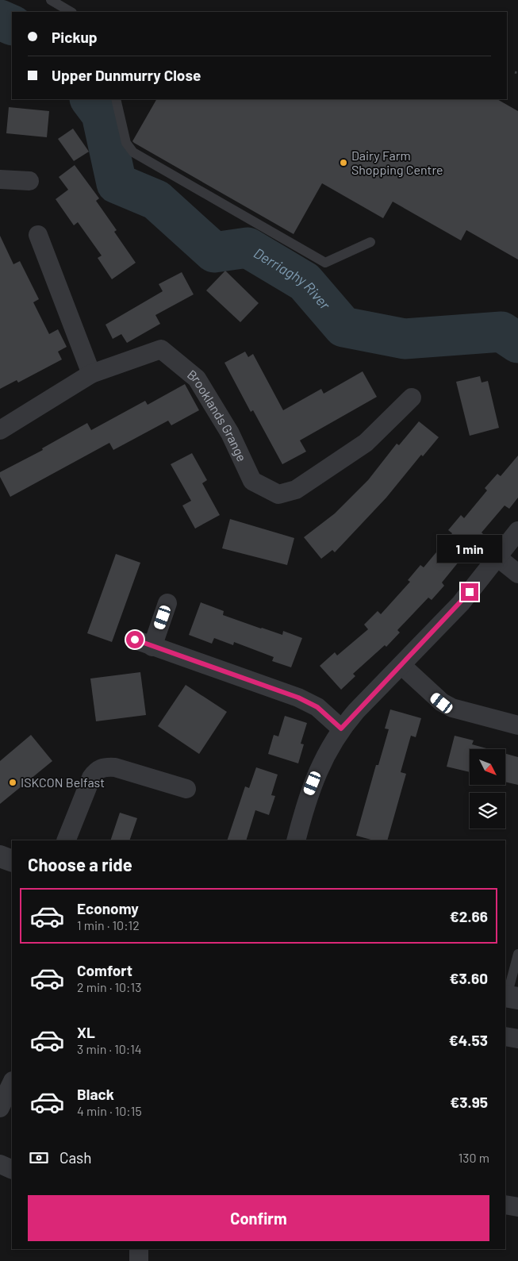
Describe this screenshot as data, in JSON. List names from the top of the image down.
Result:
{
  "streets": {
    "street": ["Brooklands Grange"]
  },
  "water": ["Derriaghy River"],
  "places": ["Dairy Farm Shopping Centre", "ISKCON Belfast"],
  "north": "bottom right",
  "page": {
    "banner": ["Pickup", "Upper Dunmurry Close"],
    "bubble": "1 min",
    "heading": "Choose a ride",
    "list": [
      {
        "name": "Economy",
        "note": "1 min · 10:12",
        "value": "€2.66"
      },
      {
        "name": "Comfort",
        "note": "2 min · 10:13",
        "value": "€3.60"
      },
      {
        "name": "XL",
        "note": "3 min · 10:14",
        "value": "€4.53"
      },
      {
        "name": "Black",
        "note": "4 min · 10:15",
        "value": "€3.95"
      }
    ],
    "pay": ["Cash", "130 m"],
    "buttons": "Confirm"
  }
}
